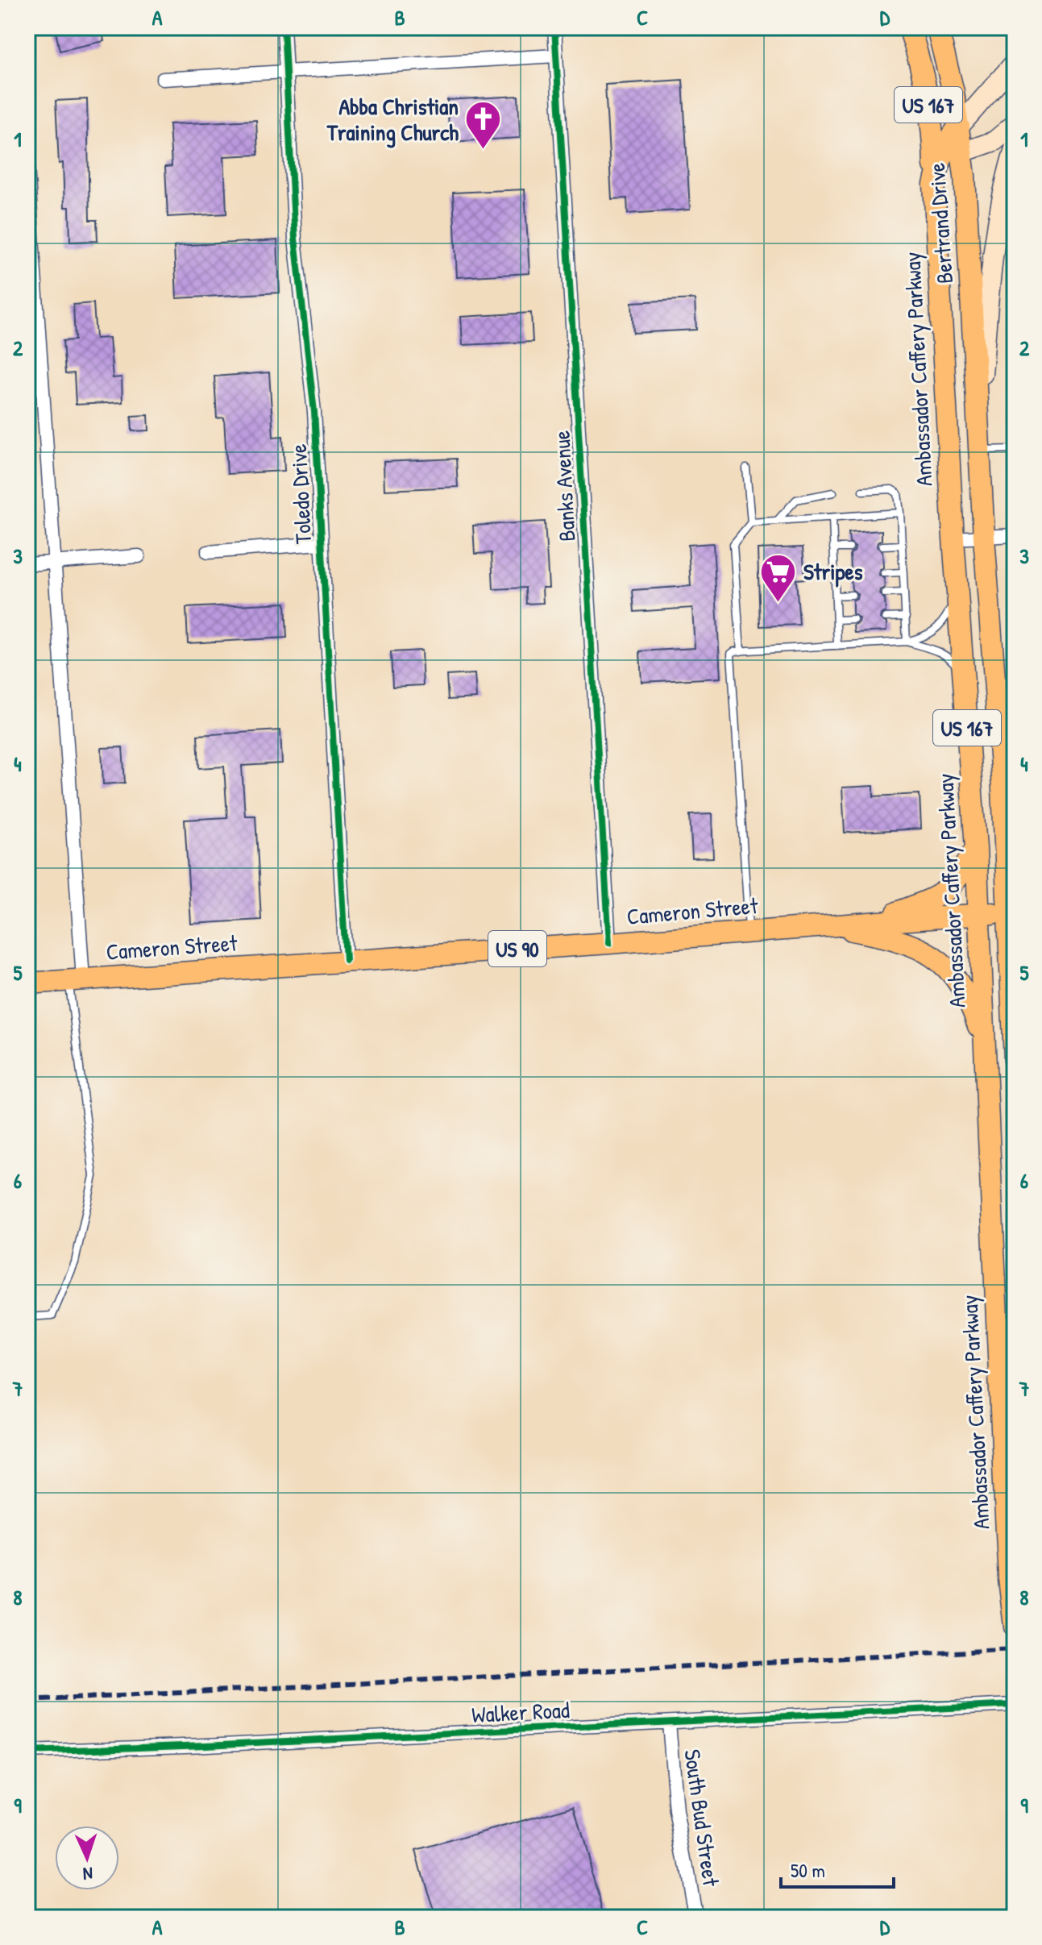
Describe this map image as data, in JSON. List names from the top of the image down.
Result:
{
  "streets": {
    "main road": [
      "US 167",
      "Bertrand Drive",
      "Ambassador Caffery Parkway",
      "Cameron Street",
      "US 90"
    ],
    "street": [
      "Banks Avenue",
      "Toledo Drive",
      "Walker Road",
      "South Bud Street"
    ]
  },
  "crossings": [
    ["US 167", "Bertrand Drive"],
    ["US 167", "Cameron Street"],
    ["Bertrand Drive", "Ambassador Caffery Parkway"],
    ["Ambassador Caffery Parkway", "Cameron Street"],
    ["Banks Avenue", "Cameron Street"],
    ["Toledo Drive", "Cameron Street"],
    ["Walker Road", "South Bud Street"]
  ],
  "places": {
    "church": ["Abba Christian Training Church"],
    "supermarket": ["Stripes"]
  },
  "scale_bar": "50 m",
  "north": "bottom",
  "grid": {
    "columns": [
      "A",
      "B",
      "C",
      "D"
    ],
    "rows": [
      "1",
      "2",
      "3",
      "4",
      "5",
      "6",
      "7",
      "8",
      "9"
    ]
  }
}
